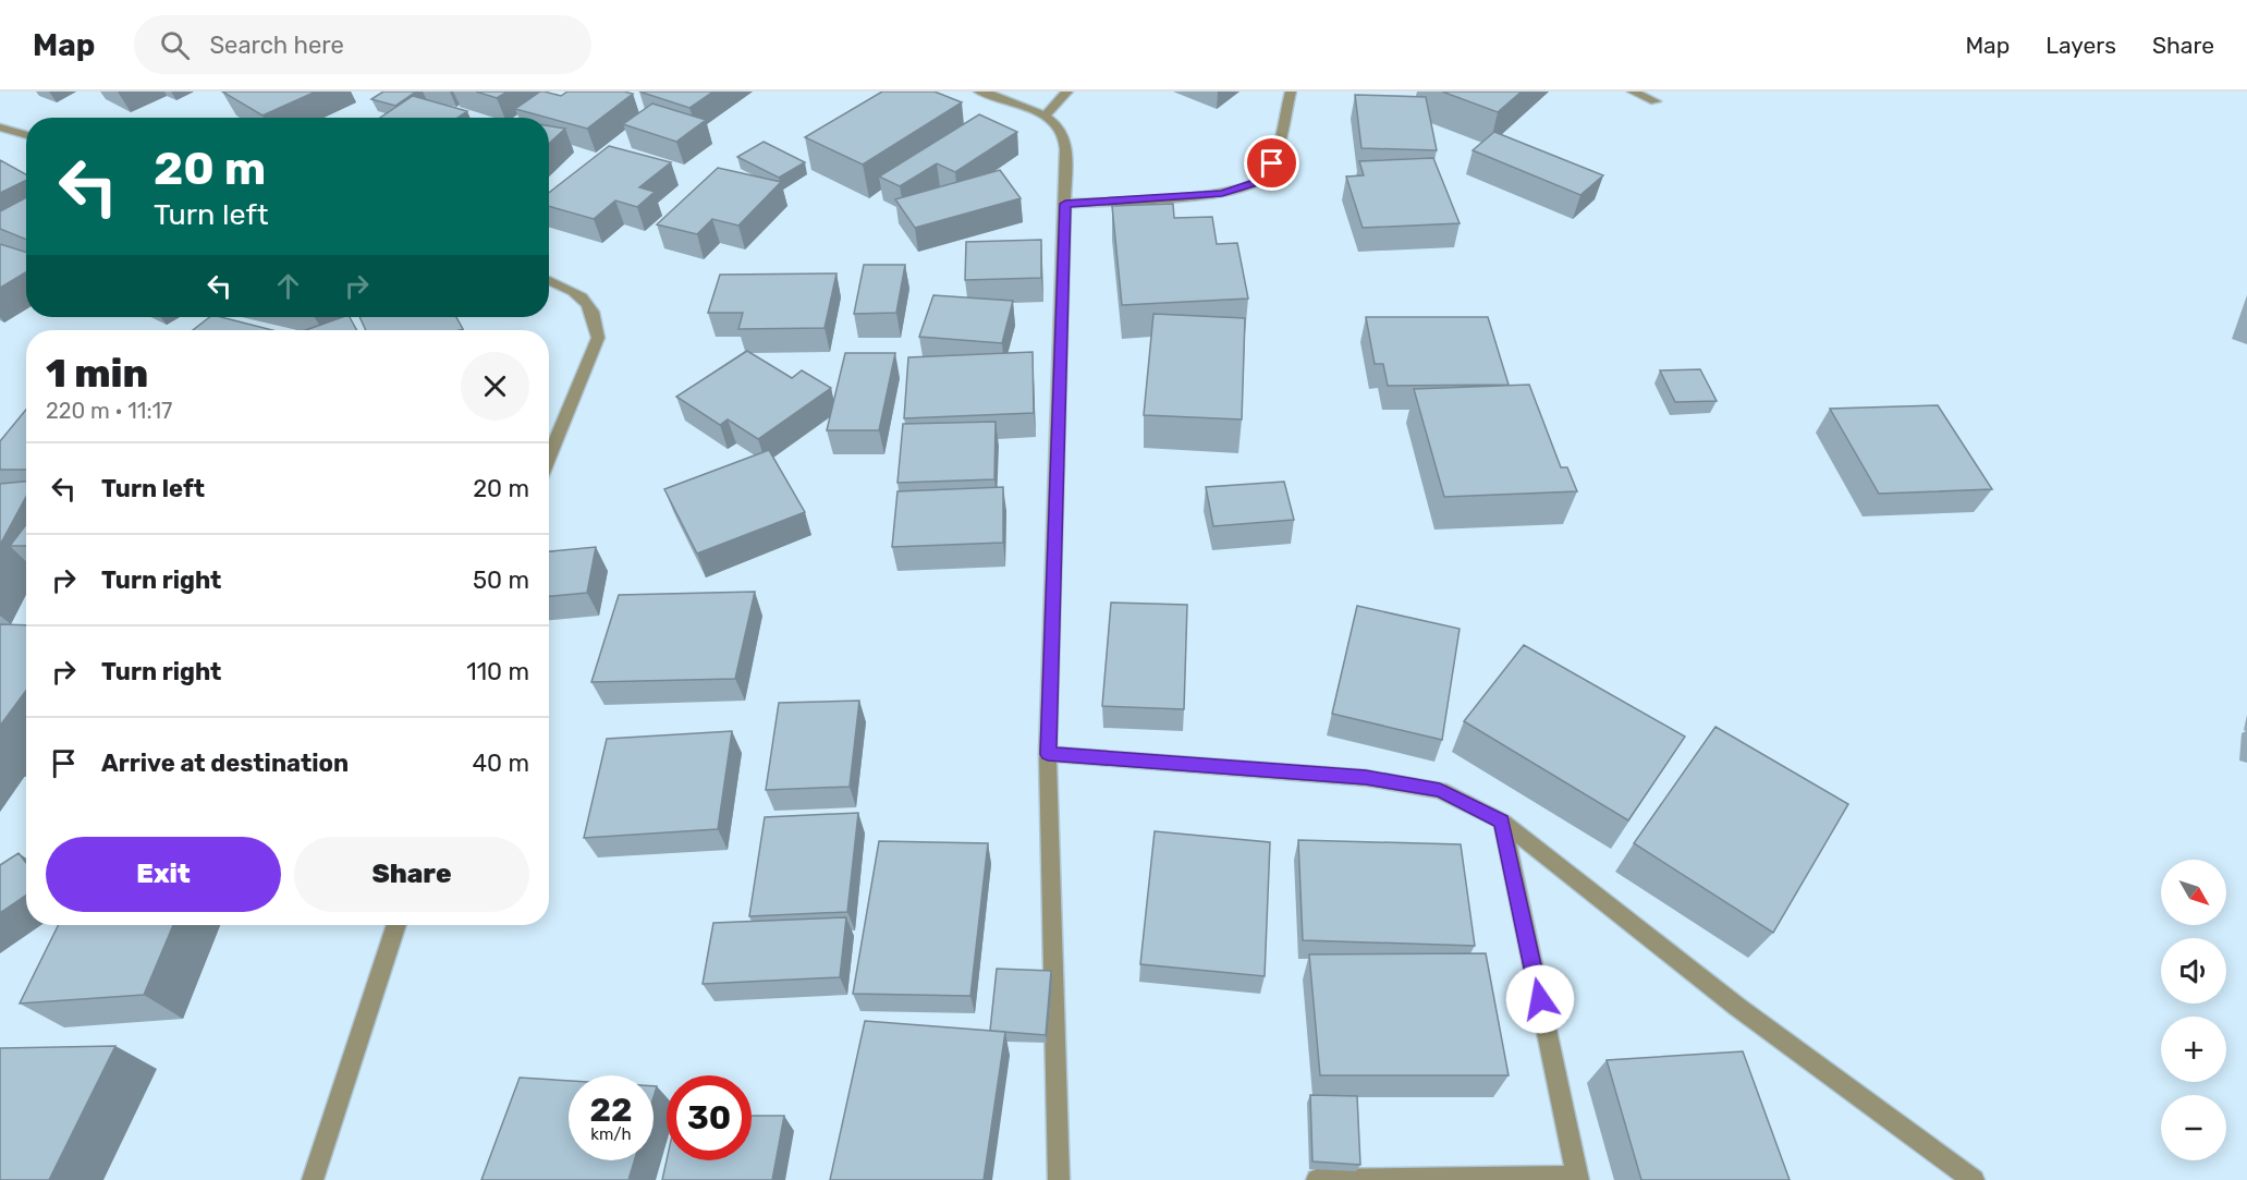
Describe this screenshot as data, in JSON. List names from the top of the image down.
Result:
{
  "north": "bottom right",
  "page": {
    "header": "Map",
    "search": "Search here",
    "nav": ["Map", "Layers", "Share"],
    "turn": ["20 m", "Turn left"],
    "heading": ["1 min", "220 m · 11:17"],
    "list": [
      {
        "name": "Turn left",
        "value": "20 m"
      },
      {
        "name": "Turn right",
        "value": "50 m"
      },
      {
        "name": "Turn right",
        "value": "110 m"
      },
      {
        "name": "Arrive at destination",
        "value": "40 m"
      }
    ],
    "buttons": ["Exit", "Share"],
    "map_buttons": ["+", "−"],
    "speed": "22 km/h",
    "limit": "30"
  }
}
